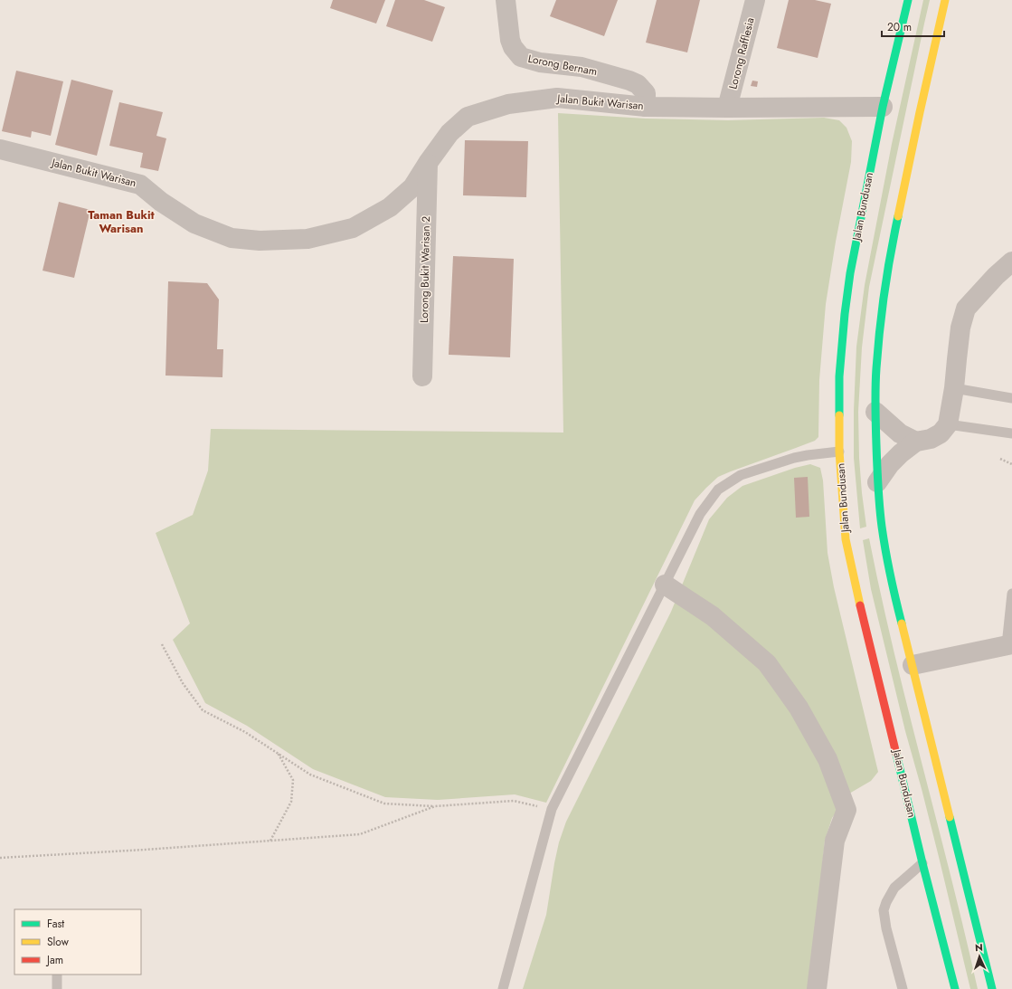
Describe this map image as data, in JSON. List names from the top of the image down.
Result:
{
  "streets": {
    "main road": ["Jalan Bundusan"],
    "street": [
      "Lorong Rafflesia",
      "Lorong Bernam",
      "Jalan Bukit Warisan",
      "Lorong Bukit Warisan 2"
    ]
  },
  "crossings": [
    ["Lorong Rafflesia", "Jalan Bukit Warisan"],
    ["Lorong Bernam", "Jalan Bukit Warisan"],
    ["Jalan Bukit Warisan", "Jalan Bundusan"],
    ["Jalan Bukit Warisan", "Lorong Bukit Warisan 2"]
  ],
  "districts": ["Taman Bukit Warisan"],
  "legend": ["Fast", "Slow", "Jam"],
  "scale_bar": "20 m",
  "north": "top"
}
